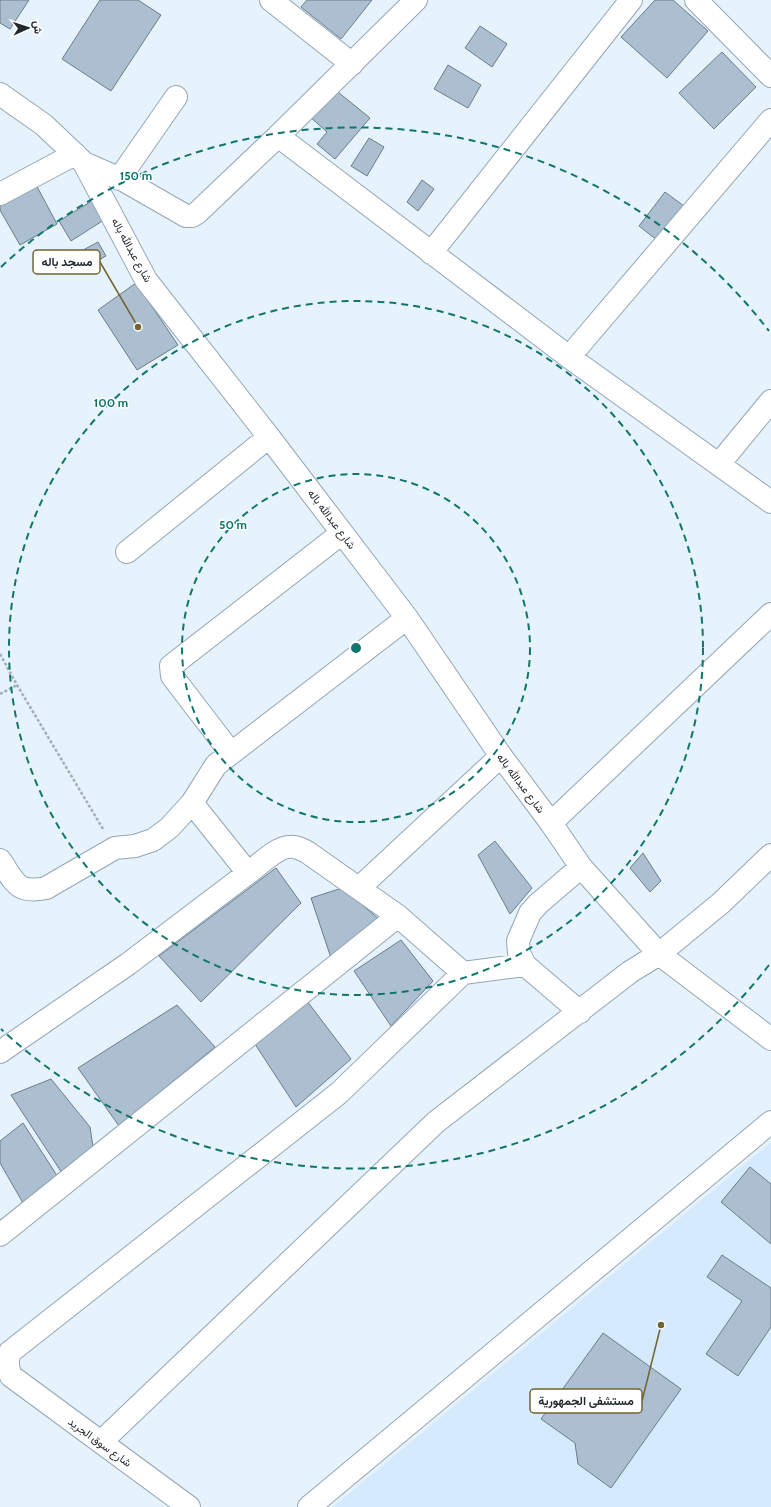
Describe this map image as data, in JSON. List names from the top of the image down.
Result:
{
  "streets": {
    "street": ["شارع عبدالله باله", "شارع سوق الجريد"]
  },
  "places": ["مسجد باله", "مستشفى الجمهورية"],
  "north": "right",
  "rings": ["150 m", "100 m", "50 m"]
}
